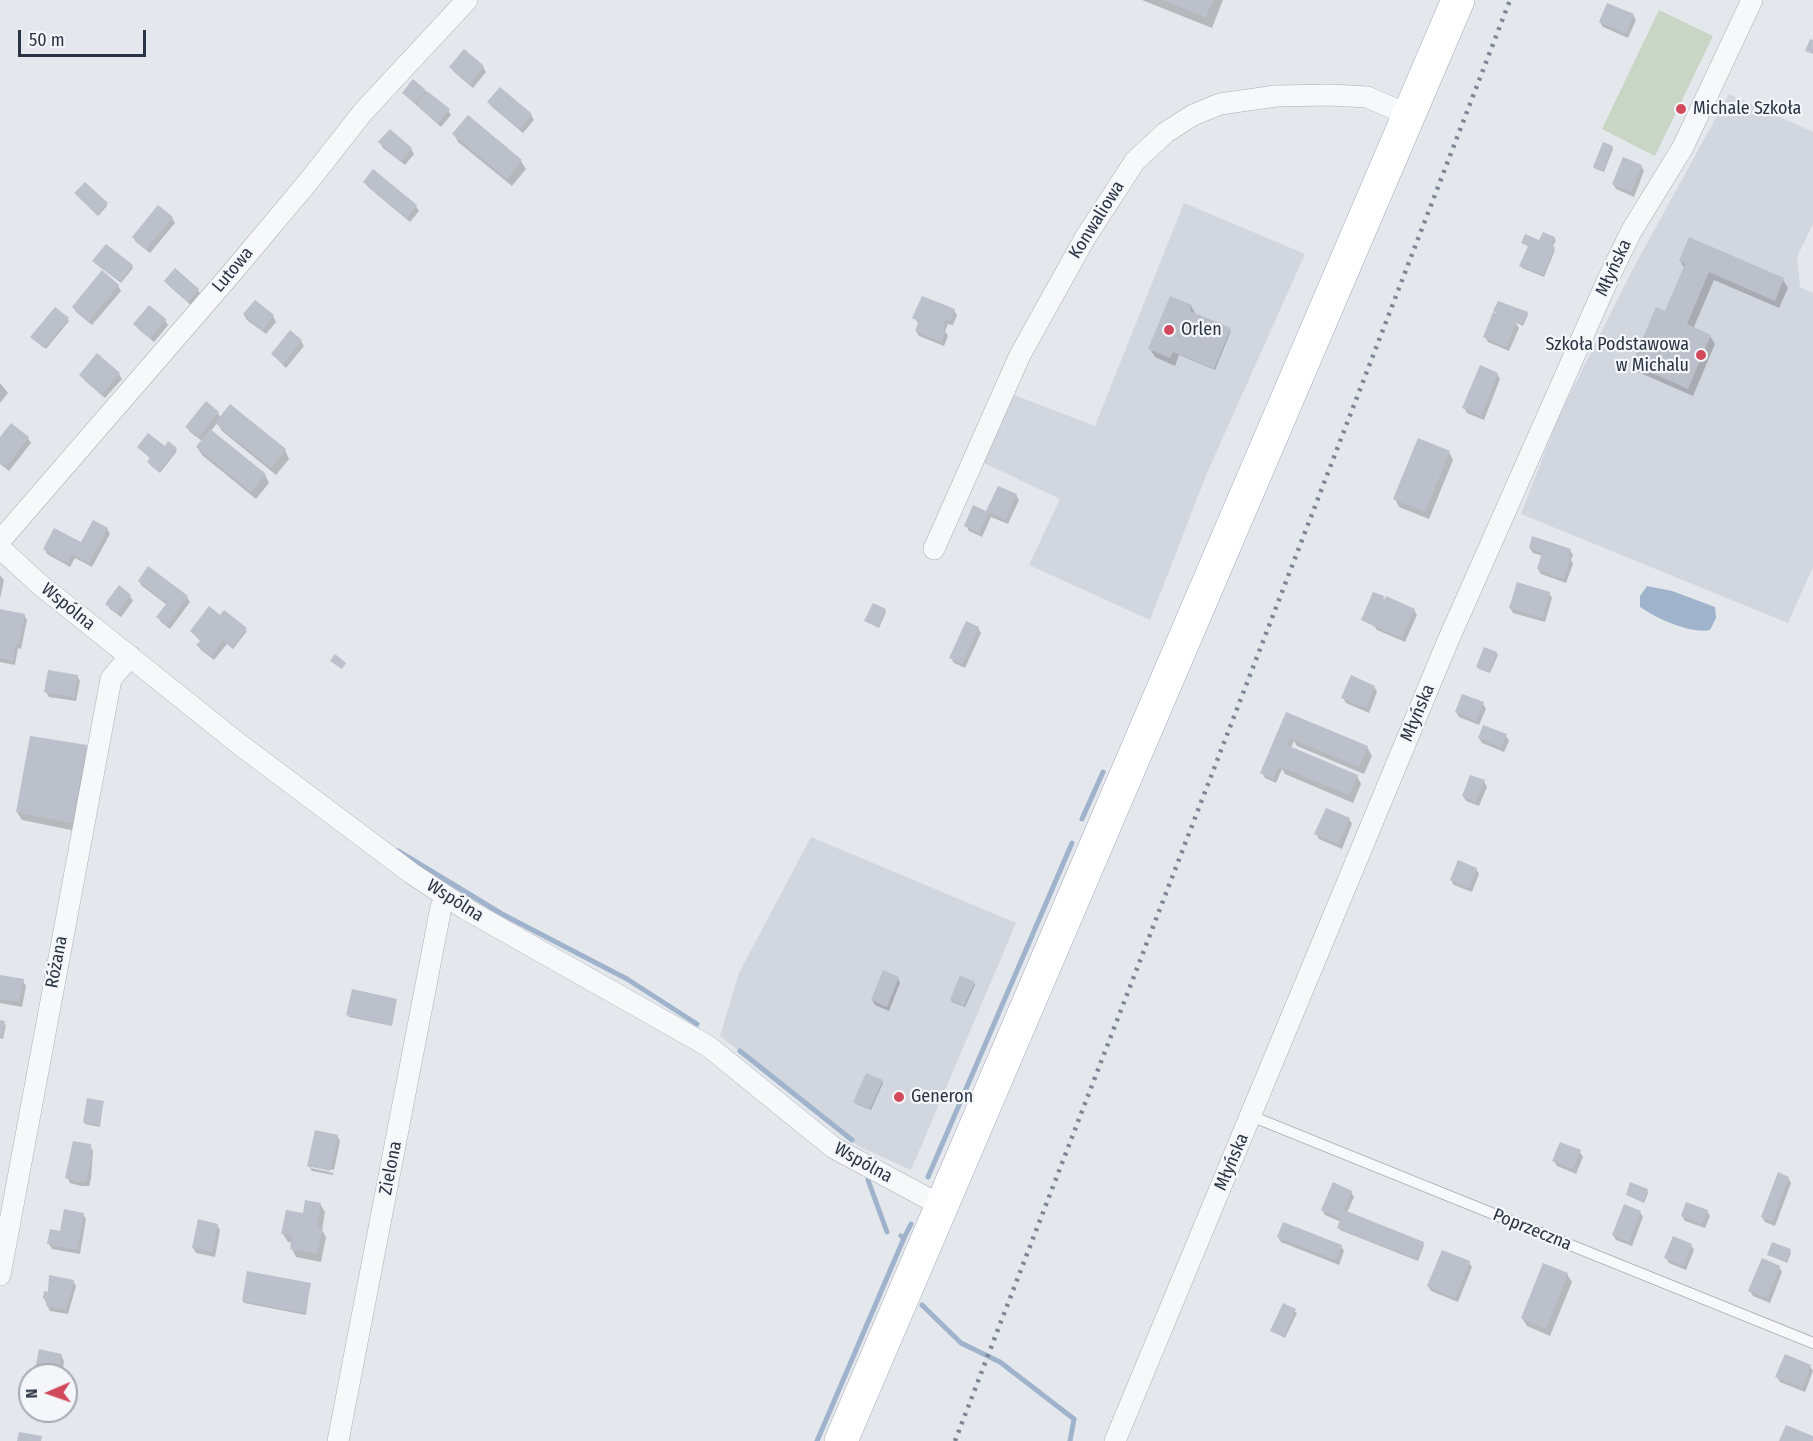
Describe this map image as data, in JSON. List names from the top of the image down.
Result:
{
  "streets": {
    "street": [
      "Konwaliowa",
      "Młyńska",
      "Lutowa",
      "Wspólna",
      "Różana",
      "Zielona"
    ],
    "lane": ["Poprzeczna"]
  },
  "crossings": [
    ["Młyńska", "Poprzeczna"],
    ["Wspólna", "Różana"],
    ["Wspólna", "Zielona"]
  ],
  "places": [
    "Michale Szkoła",
    "Orlen",
    "Szkoła Podstawowa w Michalu",
    "Generon"
  ],
  "scale_bar": "50 m",
  "north": "left"
}
